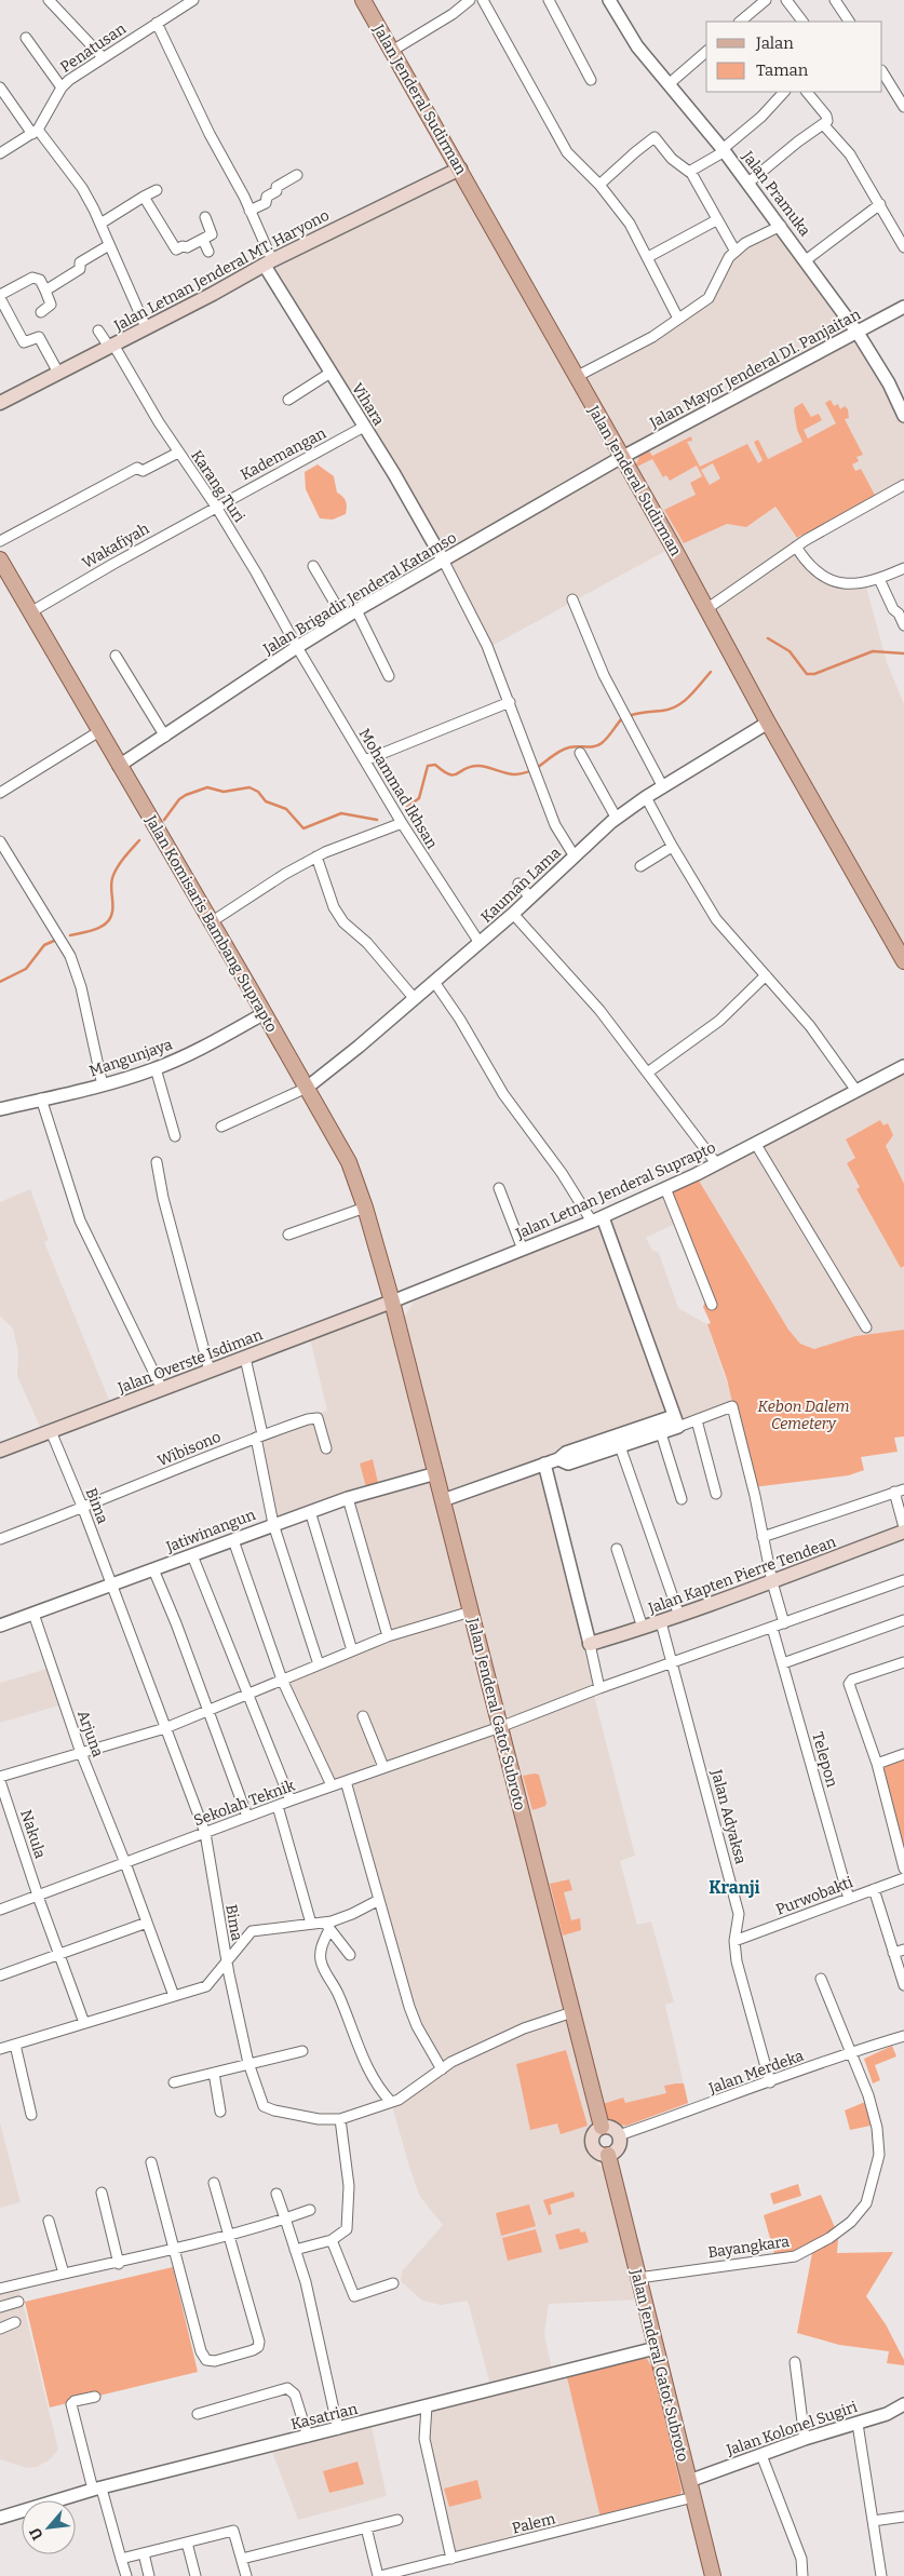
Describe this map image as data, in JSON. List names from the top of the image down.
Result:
{
  "streets": {
    "main road": [
      "Jalan Jenderal Sudirman",
      "Jalan Letnan Jenderal MT. Haryono",
      "Jalan Komisaris Bambang Suprapto",
      "Jalan Overste Isdiman",
      "Jalan Kapten Pierre Tendean",
      "Jalan Jenderal Gatot Subroto"
    ],
    "street": [
      "Penatusan",
      "Jalan Pramuka",
      "Jalan Mayor Jenderal DI. Panjaitan",
      "Vihara",
      "Kademangan",
      "Karang Turi",
      "Wakafiyah",
      "Jalan Brigadir Jenderal Katamso",
      "Mohammad Ikhsan",
      "Kauman Lama",
      "Mangunjaya",
      "Jalan Letnan Jenderal Suprapto",
      "Wibisono",
      "Bima",
      "Jatiwinangun",
      "Arjuna",
      "Telepon",
      "Sekolah Teknik",
      "Jalan Adyaksa",
      "Nakula",
      "Purwobakti",
      "Jalan Merdeka",
      "Bayangkara",
      "Kasatrian",
      "Jalan Kolonel Sugiri",
      "Palem"
    ]
  },
  "crossings": [
    ["Jalan Jenderal Sudirman", "Jalan Letnan Jenderal MT. Haryono"],
    ["Jalan Jenderal Sudirman", "Jalan Mayor Jenderal DI. Panjaitan"],
    ["Jalan Jenderal Sudirman", "Jalan Brigadir Jenderal Katamso"],
    ["Jalan Jenderal Sudirman", "Kauman Lama"],
    ["Jalan Pramuka", "Jalan Mayor Jenderal DI. Panjaitan"],
    ["Jalan Letnan Jenderal MT. Haryono", "Vihara"],
    ["Jalan Letnan Jenderal MT. Haryono", "Karang Turi"],
    ["Jalan Mayor Jenderal DI. Panjaitan", "Jalan Brigadir Jenderal Katamso"],
    ["Vihara", "Kademangan"],
    ["Vihara", "Jalan Brigadir Jenderal Katamso"],
    ["Kademangan", "Karang Turi"],
    ["Kademangan", "Wakafiyah"],
    ["Karang Turi", "Wakafiyah"],
    ["Karang Turi", "Jalan Brigadir Jenderal Katamso"],
    ["Karang Turi", "Mohammad Ikhsan"],
    ["Wakafiyah", "Jalan Komisaris Bambang Suprapto"],
    ["Jalan Brigadir Jenderal Katamso", "Mohammad Ikhsan"],
    ["Jalan Brigadir Jenderal Katamso", "Jalan Komisaris Bambang Suprapto"],
    ["Mohammad Ikhsan", "Kauman Lama"],
    ["Kauman Lama", "Jalan Komisaris Bambang Suprapto"],
    ["Jalan Komisaris Bambang Suprapto", "Mangunjaya"],
    ["Jalan Komisaris Bambang Suprapto", "Jalan Letnan Jenderal Suprapto"],
    ["Jalan Komisaris Bambang Suprapto", "Jalan Overste Isdiman"],
    ["Jalan Komisaris Bambang Suprapto", "Jalan Jenderal Gatot Subroto"],
    ["Jalan Letnan Jenderal Suprapto", "Jalan Overste Isdiman"],
    ["Jalan Letnan Jenderal Suprapto", "Jalan Jenderal Gatot Subroto"],
    ["Jalan Overste Isdiman", "Bima"],
    ["Jalan Overste Isdiman", "Jalan Jenderal Gatot Subroto"],
    ["Wibisono", "Bima"],
    ["Bima", "Jatiwinangun"],
    ["Bima", "Jalan Jenderal Gatot Subroto"],
    ["Bima", "Sekolah Teknik"],
    ["Jatiwinangun", "Jalan Jenderal Gatot Subroto"],
    ["Jatiwinangun", "Arjuna"],
    ["Jalan Kapten Pierre Tendean", "Jalan Adyaksa"],
    ["Jalan Jenderal Gatot Subroto", "Sekolah Teknik"],
    ["Jalan Jenderal Gatot Subroto", "Jalan Merdeka"],
    ["Jalan Jenderal Gatot Subroto", "Bayangkara"],
    ["Jalan Jenderal Gatot Subroto", "Kasatrian"],
    ["Jalan Jenderal Gatot Subroto", "Jalan Kolonel Sugiri"],
    ["Jalan Jenderal Gatot Subroto", "Palem"],
    ["Arjuna", "Sekolah Teknik"],
    ["Telepon", "Sekolah Teknik"],
    ["Telepon", "Purwobakti"],
    ["Sekolah Teknik", "Jalan Adyaksa"],
    ["Sekolah Teknik", "Nakula"],
    ["Jalan Adyaksa", "Purwobakti"],
    ["Jalan Adyaksa", "Jalan Merdeka"],
    ["Jalan Merdeka", "Bayangkara"]
  ],
  "districts": ["Kranji"],
  "parks": ["Kebon Dalem Cemetery"],
  "legend": ["Jalan", "Taman"],
  "north": "bottom left"
}
